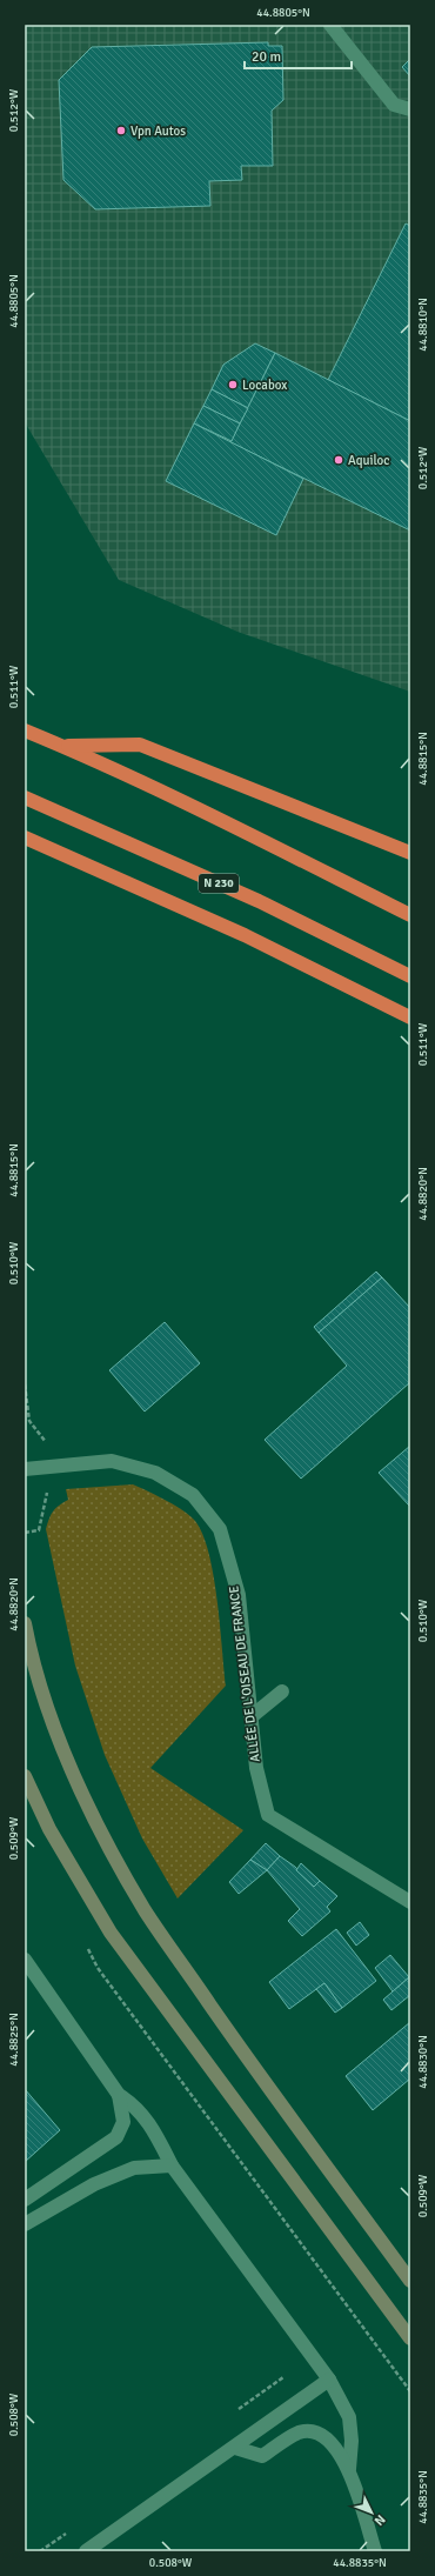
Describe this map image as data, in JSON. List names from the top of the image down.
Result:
{
  "streets": {
    "highway": ["N 230"],
    "street": ["ALLÉE DE L'OISEAU DE FRANCE"]
  },
  "places": ["Vpn Autos", "Locabox", "Aquiloc"],
  "scale_bar": "20 m",
  "north": "bottom right",
  "coordinates": [
    "44.8805°N",
    "0.512°W",
    "44.8810°N",
    "0.511°W",
    "44.8815°N",
    "44.8820°N",
    "0.510°W",
    "0.509°W",
    "44.8825°N",
    "44.8830°N",
    "0.508°W",
    "44.8835°N"
  ]
}
